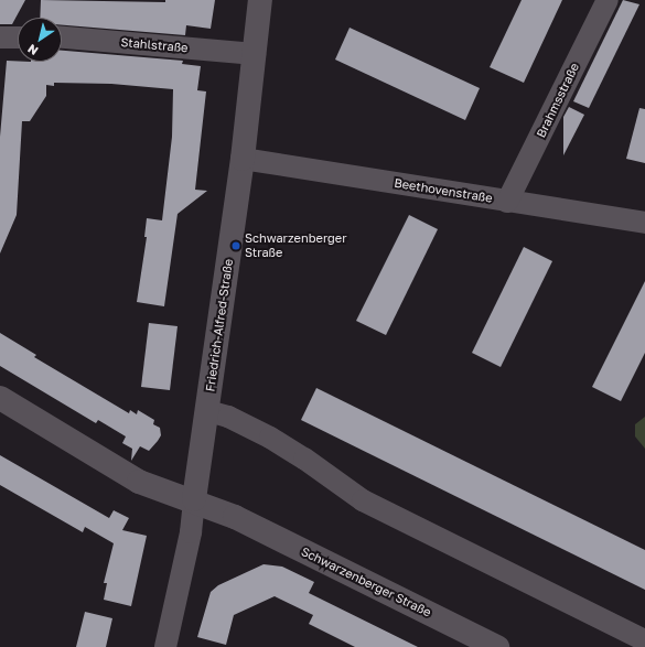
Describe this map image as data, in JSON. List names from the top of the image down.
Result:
{
  "streets": {
    "main road": ["Friedrich-Alfred-Straße", "Schwarzenberger Straße"],
    "street": ["Stahlstraße", "Brahmsstraße", "Beethovenstraße"]
  },
  "crossings": [
    ["Stahlstraße", "Friedrich-Alfred-Straße"],
    ["Brahmsstraße", "Beethovenstraße"],
    ["Beethovenstraße", "Friedrich-Alfred-Straße"],
    ["Friedrich-Alfred-Straße", "Schwarzenberger Straße"]
  ],
  "places": ["Schwarzenberger Straße"],
  "north": "bottom left"
}
